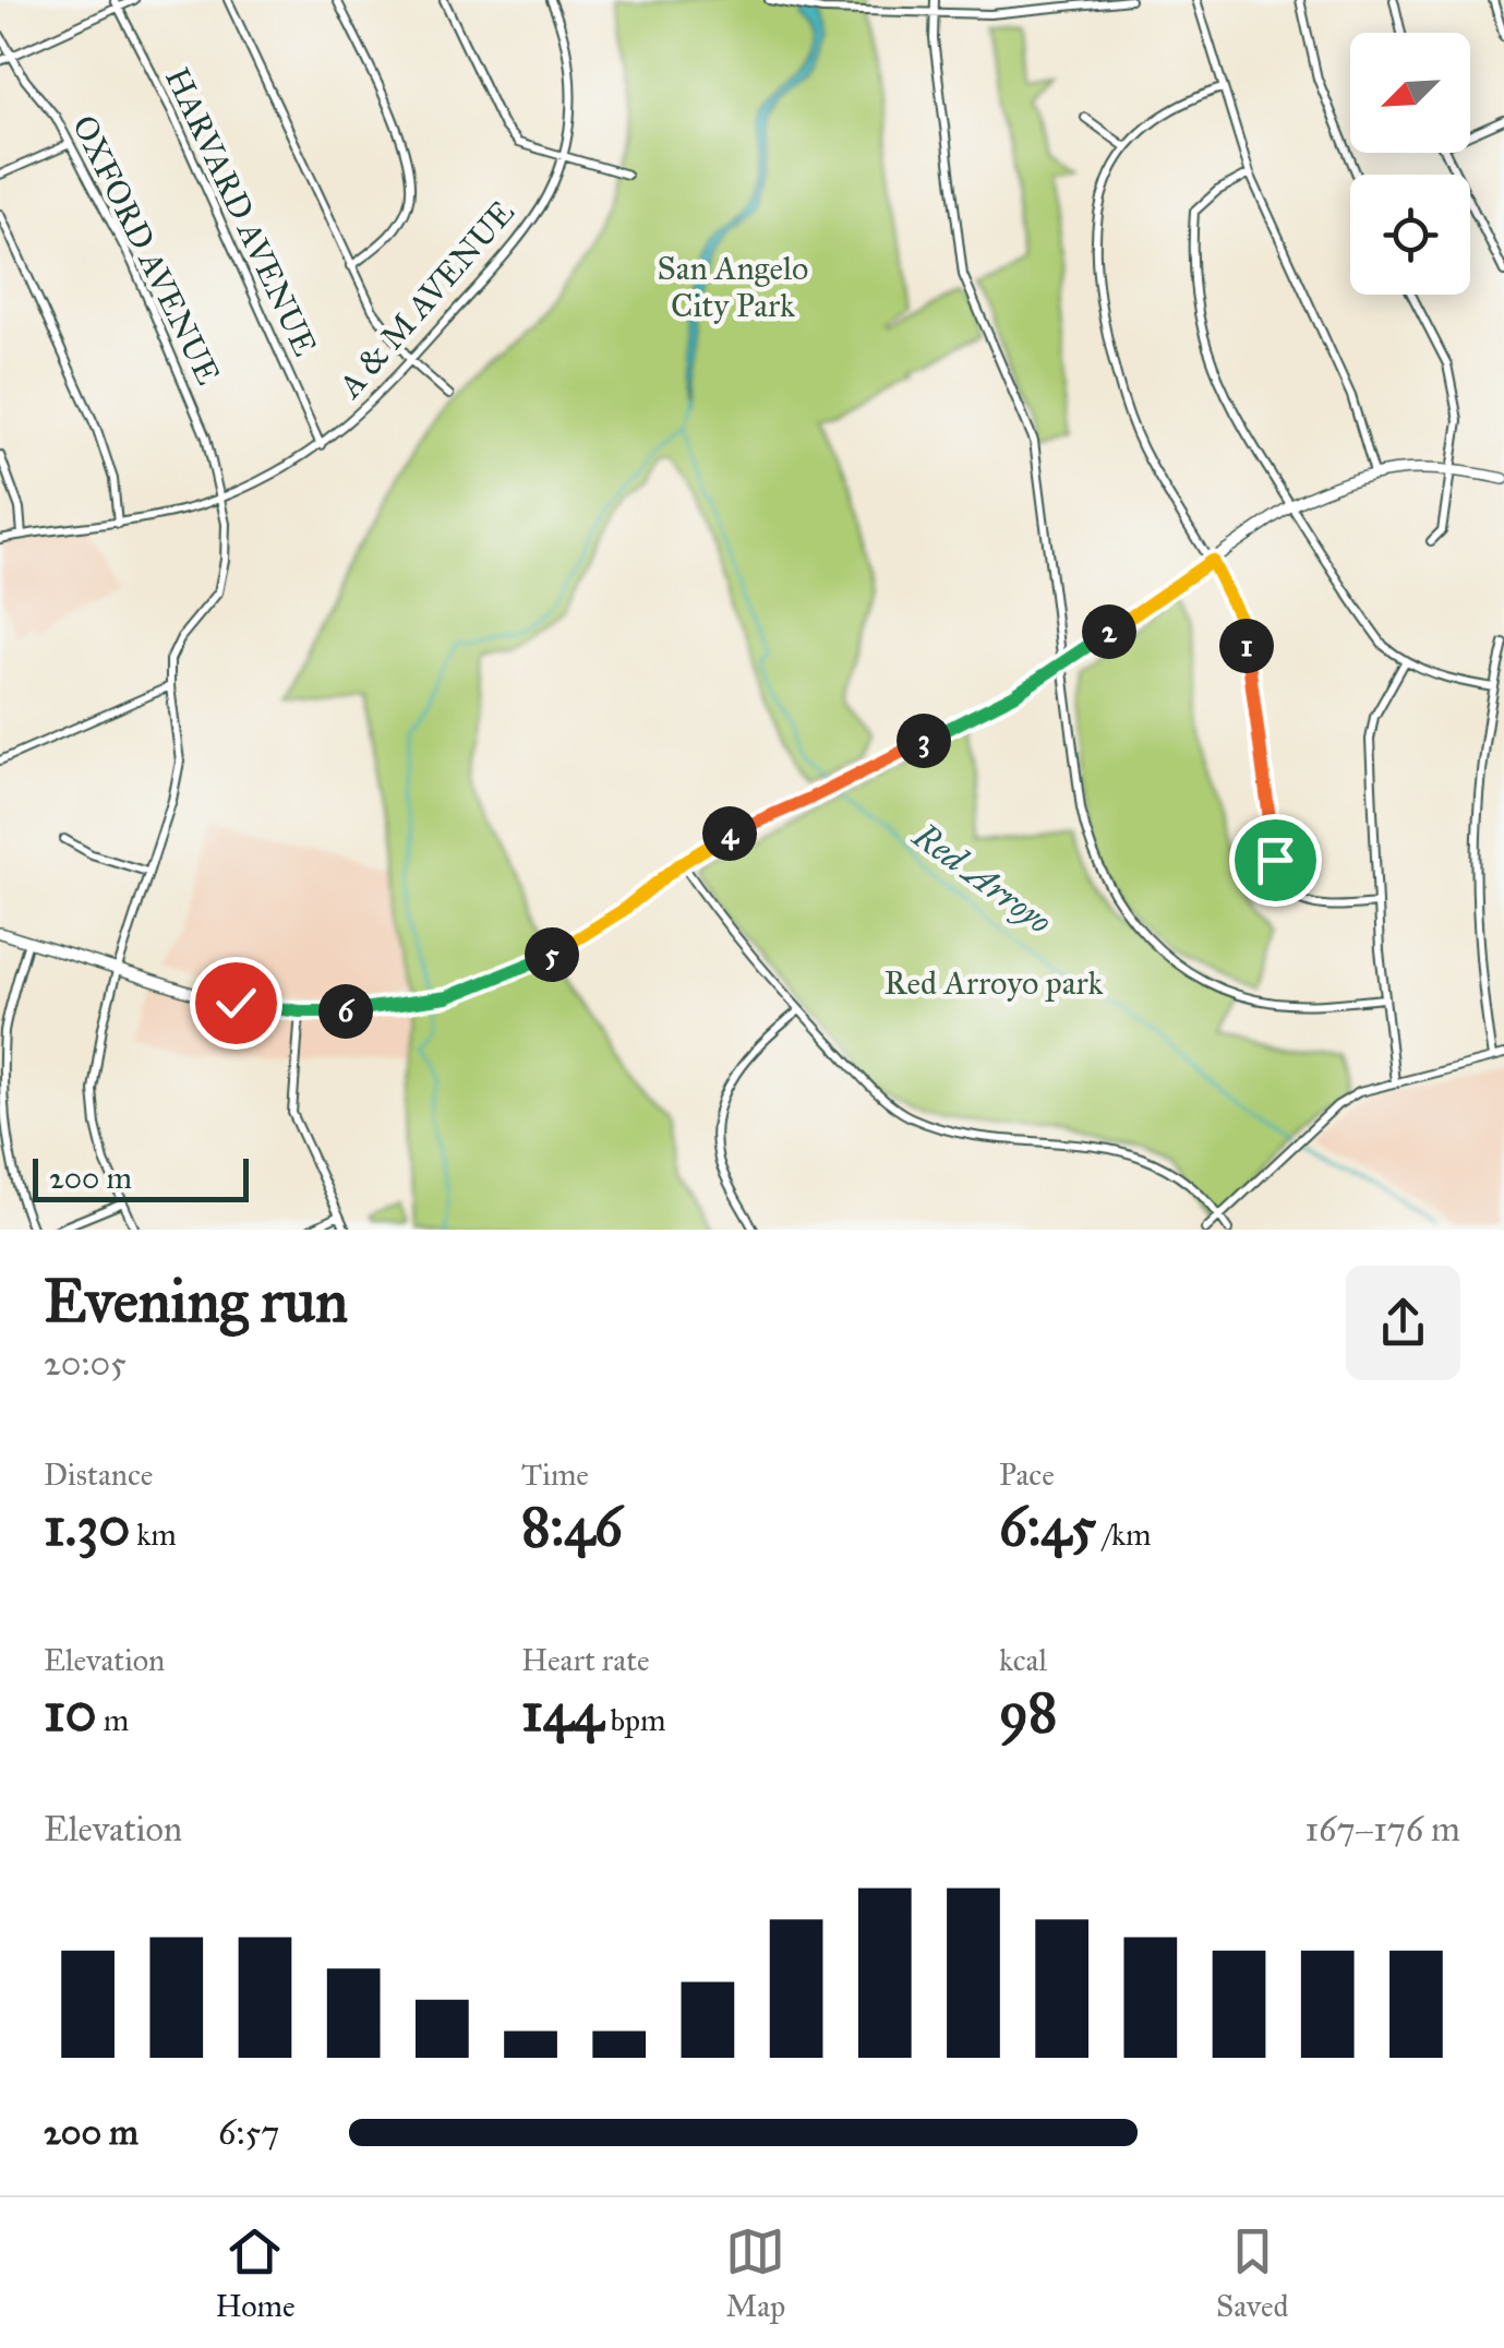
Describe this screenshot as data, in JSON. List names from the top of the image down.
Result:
{
  "streets": {
    "street": ["HARVARD AVENUE", "OXFORD AVENUE", "A & M AVENUE"]
  },
  "crossings": [
    ["HARVARD AVENUE", "A & M AVENUE"],
    ["OXFORD AVENUE", "A & M AVENUE"]
  ],
  "water": ["Red Arroyo"],
  "parks": ["San Angelo City Park", "Red Arroyo park"],
  "scale_bar": "200 m",
  "north": "bottom left",
  "page": {
    "pins": [
      "2",
      "1",
      "3",
      "4",
      "5",
      "6"
    ],
    "scale": "200 m",
    "heading": ["Evening run", "20:05"],
    "stats": [
      ["Distance", "1.30 km"],
      ["Time", "8:46"],
      ["Pace", "6:45 /km"],
      ["Elevation", "10 m"],
      ["Heart rate", "144 bpm"],
      ["kcal", "98"]
    ],
    "chart": ["Elevation", "167–176 m"],
    "list": [
      {
        "name": "200 m",
        "note": "6:57"
      }
    ],
    "tabs": ["Home", "Map", "Saved"]
  }
}
